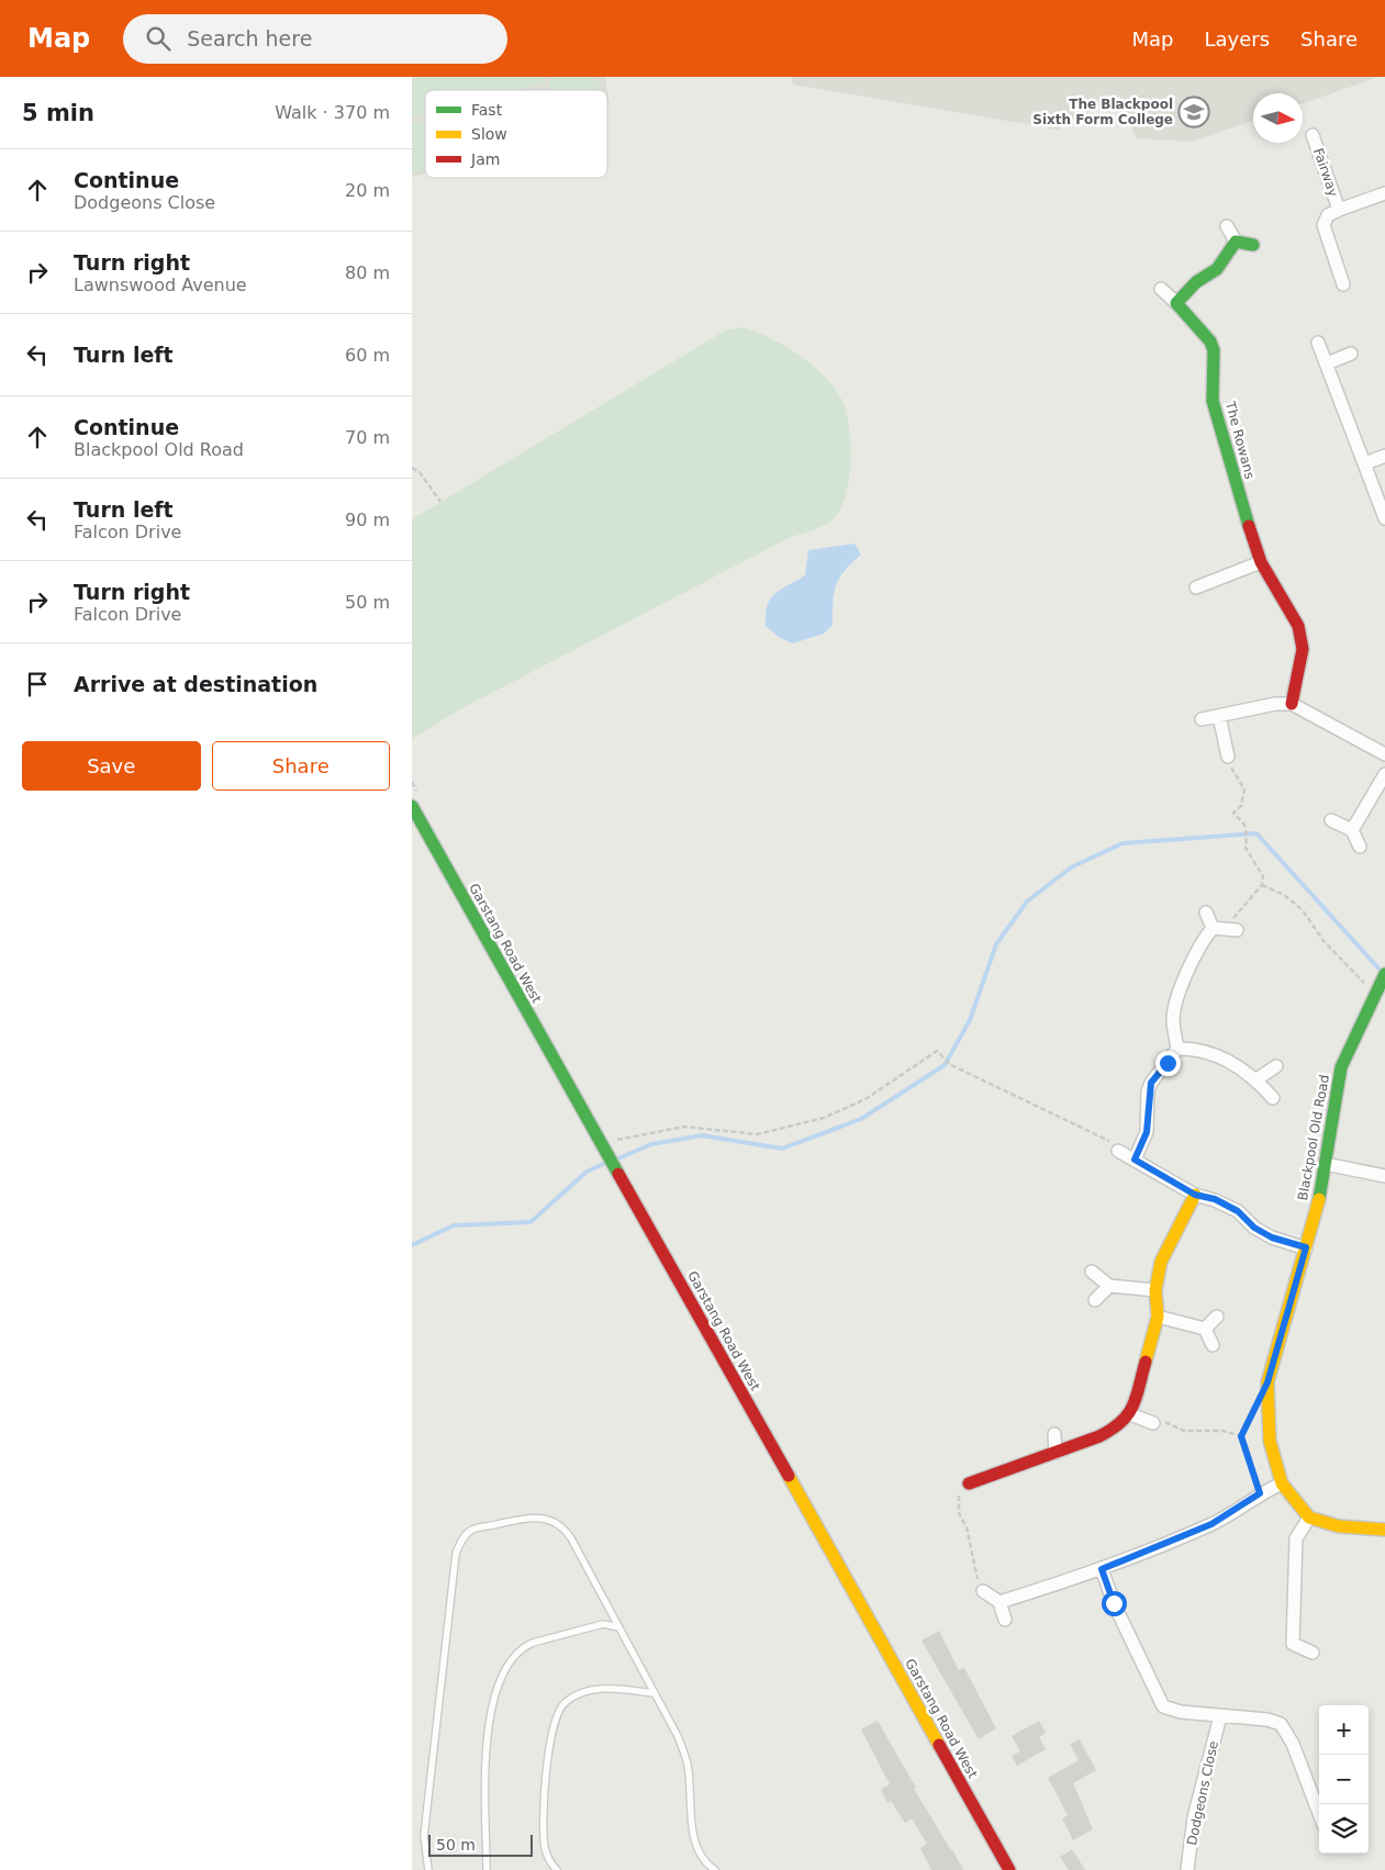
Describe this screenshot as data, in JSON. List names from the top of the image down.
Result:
{
  "streets": {
    "street": [
      "Fairway",
      "The Rowans",
      "Garstang Road West",
      "Blackpool Old Road",
      "Dodgeons Close"
    ]
  },
  "places": {
    "school or university": ["The Blackpool Sixth Form College"]
  },
  "legend": ["Fast", "Slow", "Jam"],
  "scale_bar": "50 m",
  "north": "right",
  "page": {
    "header": "Map",
    "search": "Search here",
    "nav": ["Map", "Layers", "Share"],
    "heading": ["5 min", "Walk · 370 m"],
    "list": [
      ["Continue", "Dodgeons Close", "20 m"],
      ["Turn right", "Lawnswood Avenue", "80 m"],
      ["Turn left", "60 m"],
      ["Continue", "Blackpool Old Road", "70 m"],
      ["Turn left", "Falcon Drive", "90 m"],
      ["Turn right", "Falcon Drive", "50 m"],
      "Arrive at destination"
    ],
    "buttons": ["Save", "Share"],
    "map_buttons": ["+", "−"],
    "scale": "50 m"
  }
}
